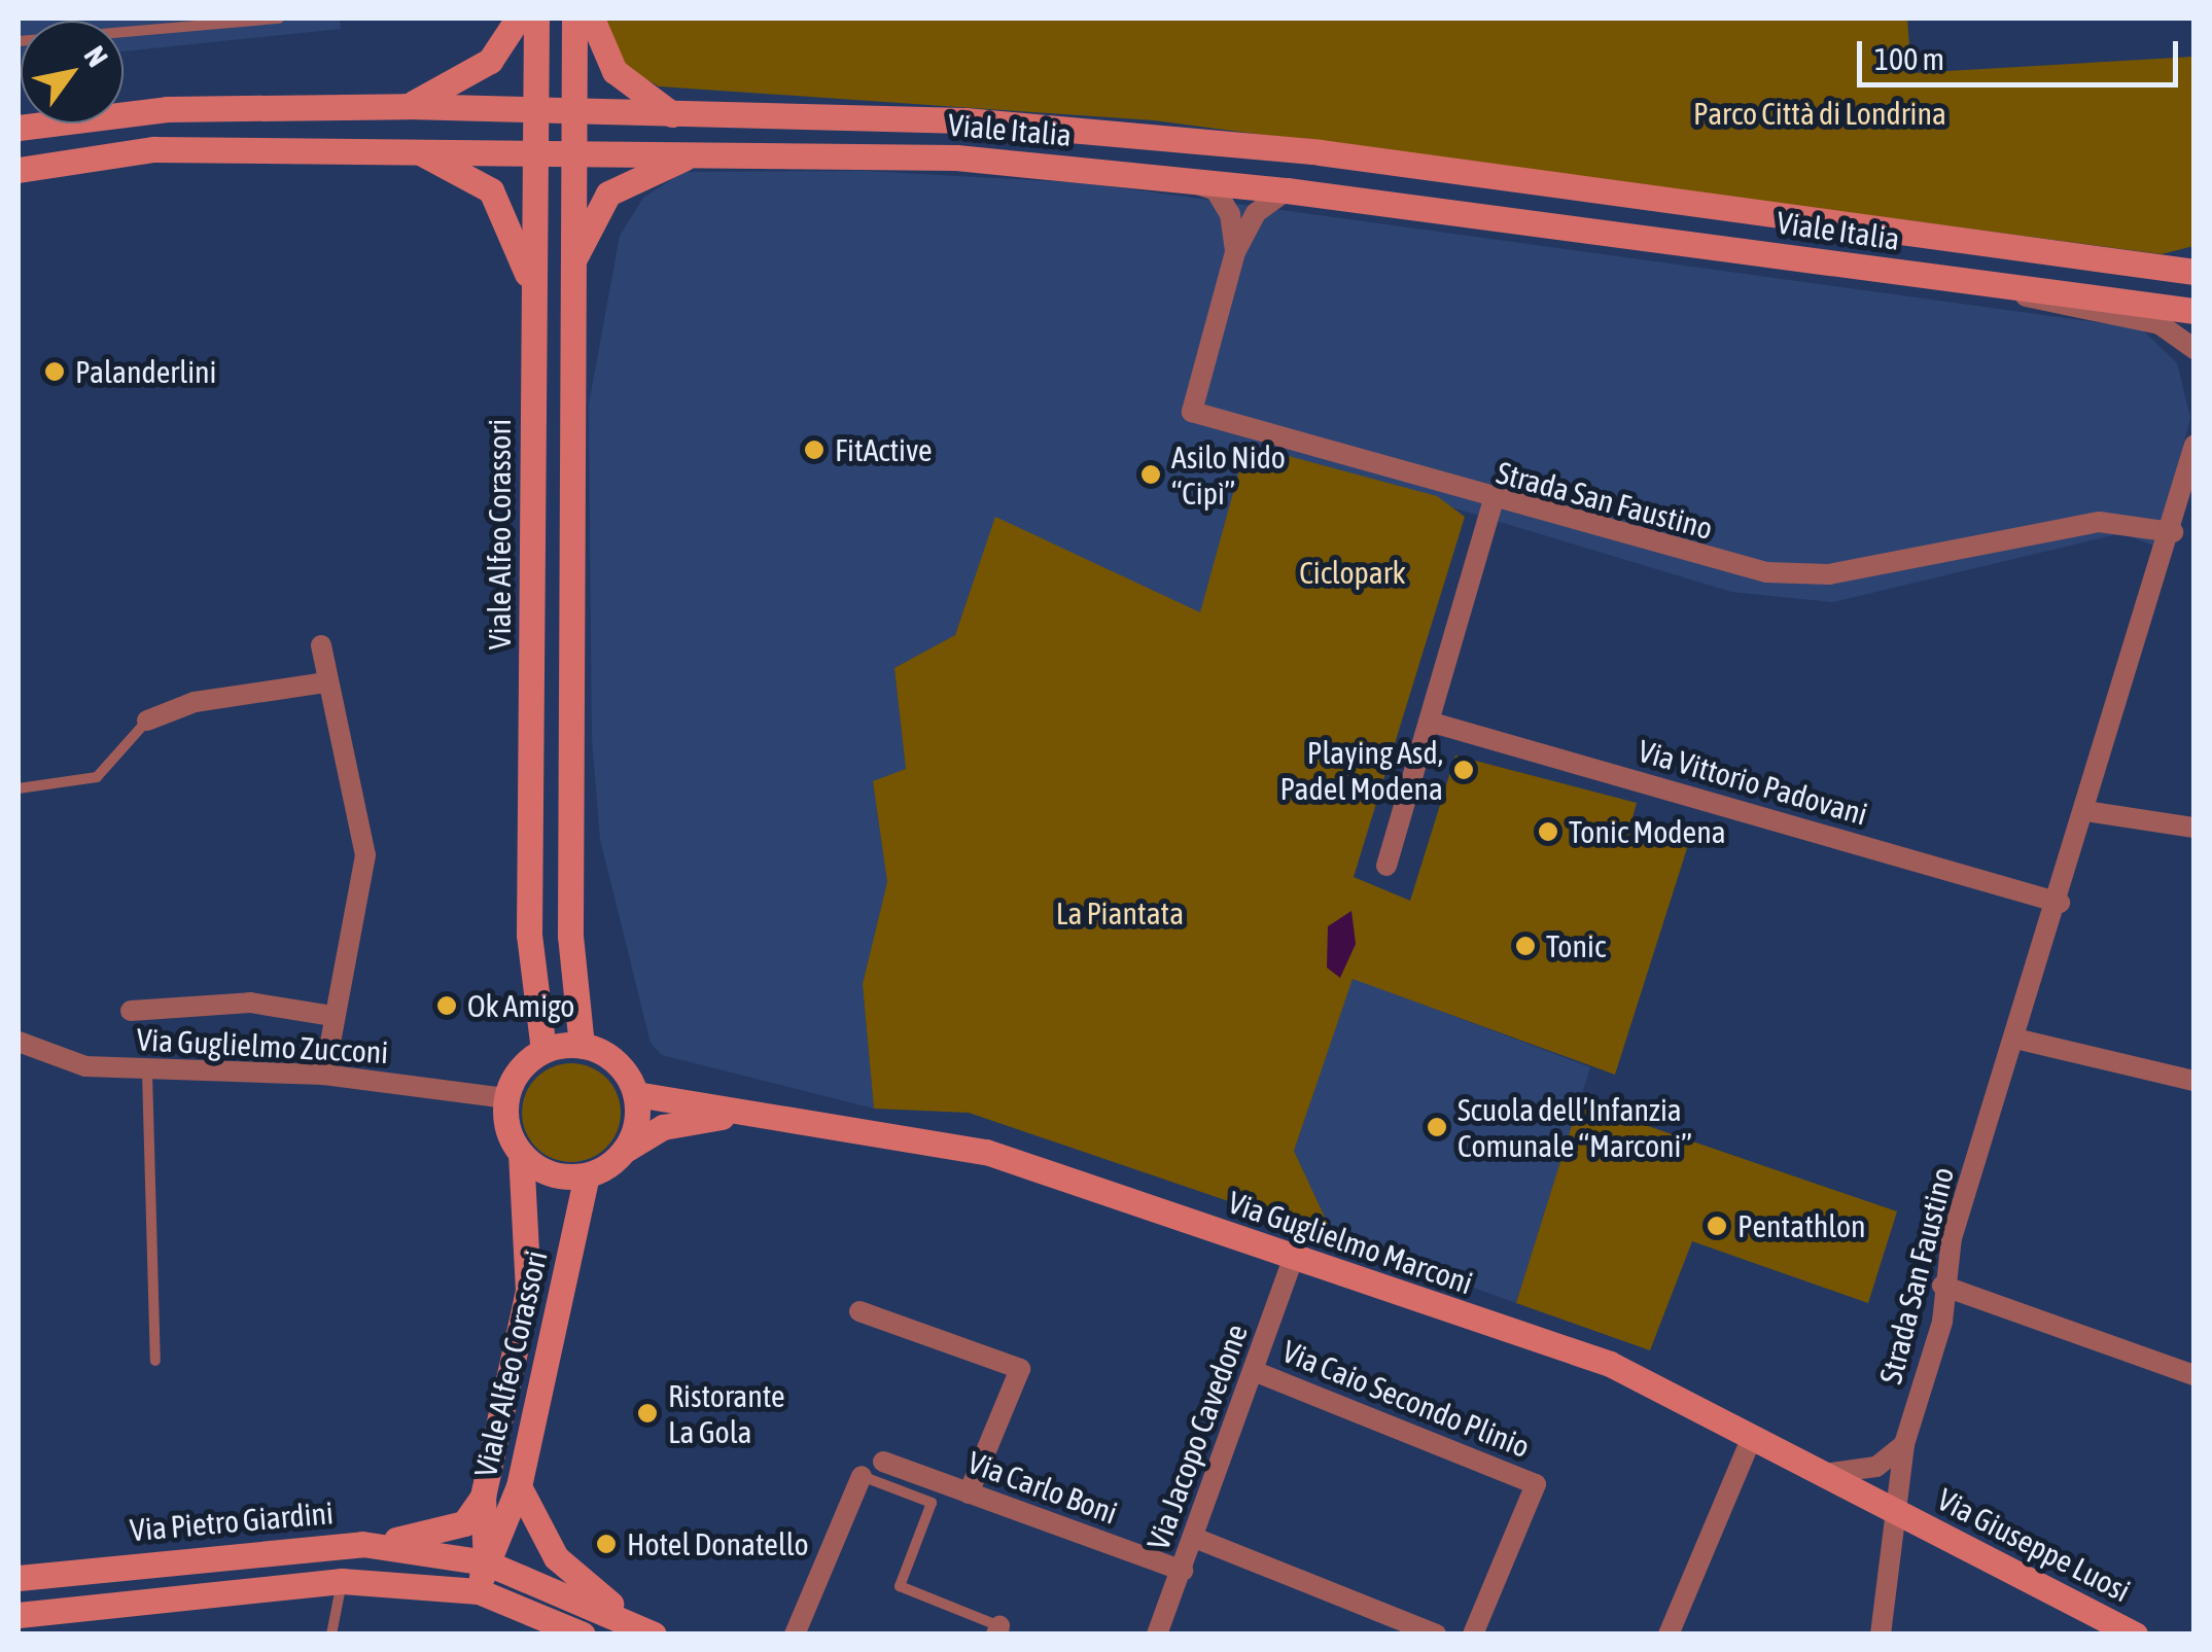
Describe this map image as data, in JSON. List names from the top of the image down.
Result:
{
  "streets": {
    "street": [
      "Viale Italia",
      "Strada San Faustino",
      "Viale Alfeo Corassori",
      "Via Vittorio Padovani",
      "Via Guglielmo Zucconi",
      "Via Guglielmo Marconi",
      "Via Caio Secondo Plinio",
      "Via Jacopo Cavedone",
      "Via Carlo Boni",
      "Via Pietro Giardini",
      "Via Giuseppe Luosi"
    ]
  },
  "crossings": [
    ["Viale Italia", "Strada San Faustino"],
    ["Viale Italia", "Viale Alfeo Corassori"],
    ["Strada San Faustino", "Via Vittorio Padovani"],
    ["Strada San Faustino", "Via Guglielmo Marconi"],
    ["Strada San Faustino", "Via Giuseppe Luosi"],
    ["Viale Alfeo Corassori", "Via Guglielmo Zucconi"],
    ["Viale Alfeo Corassori", "Via Guglielmo Marconi"],
    ["Viale Alfeo Corassori", "Via Pietro Giardini"],
    ["Via Guglielmo Zucconi", "Via Guglielmo Marconi"],
    ["Via Guglielmo Marconi", "Via Jacopo Cavedone"],
    ["Via Guglielmo Marconi", "Via Giuseppe Luosi"],
    ["Via Caio Secondo Plinio", "Via Jacopo Cavedone"],
    ["Via Jacopo Cavedone", "Via Carlo Boni"]
  ],
  "parks": ["Parco Città di Londrina", "Ciclopark", "La Piantata"],
  "places": [
    "Palanderlini",
    "FitActive",
    "Asilo Nido “Cipì”",
    "Playing Asd, Padel Modena",
    "Tonic Modena",
    "Tonic",
    "Ok Amigo",
    "Scuola dell’Infanzia Comunale “Marconi”",
    "Pentathlon",
    "Ristorante La Gola",
    "Hotel Donatello"
  ],
  "scale_bar": "100 m",
  "north": "top right"
}
